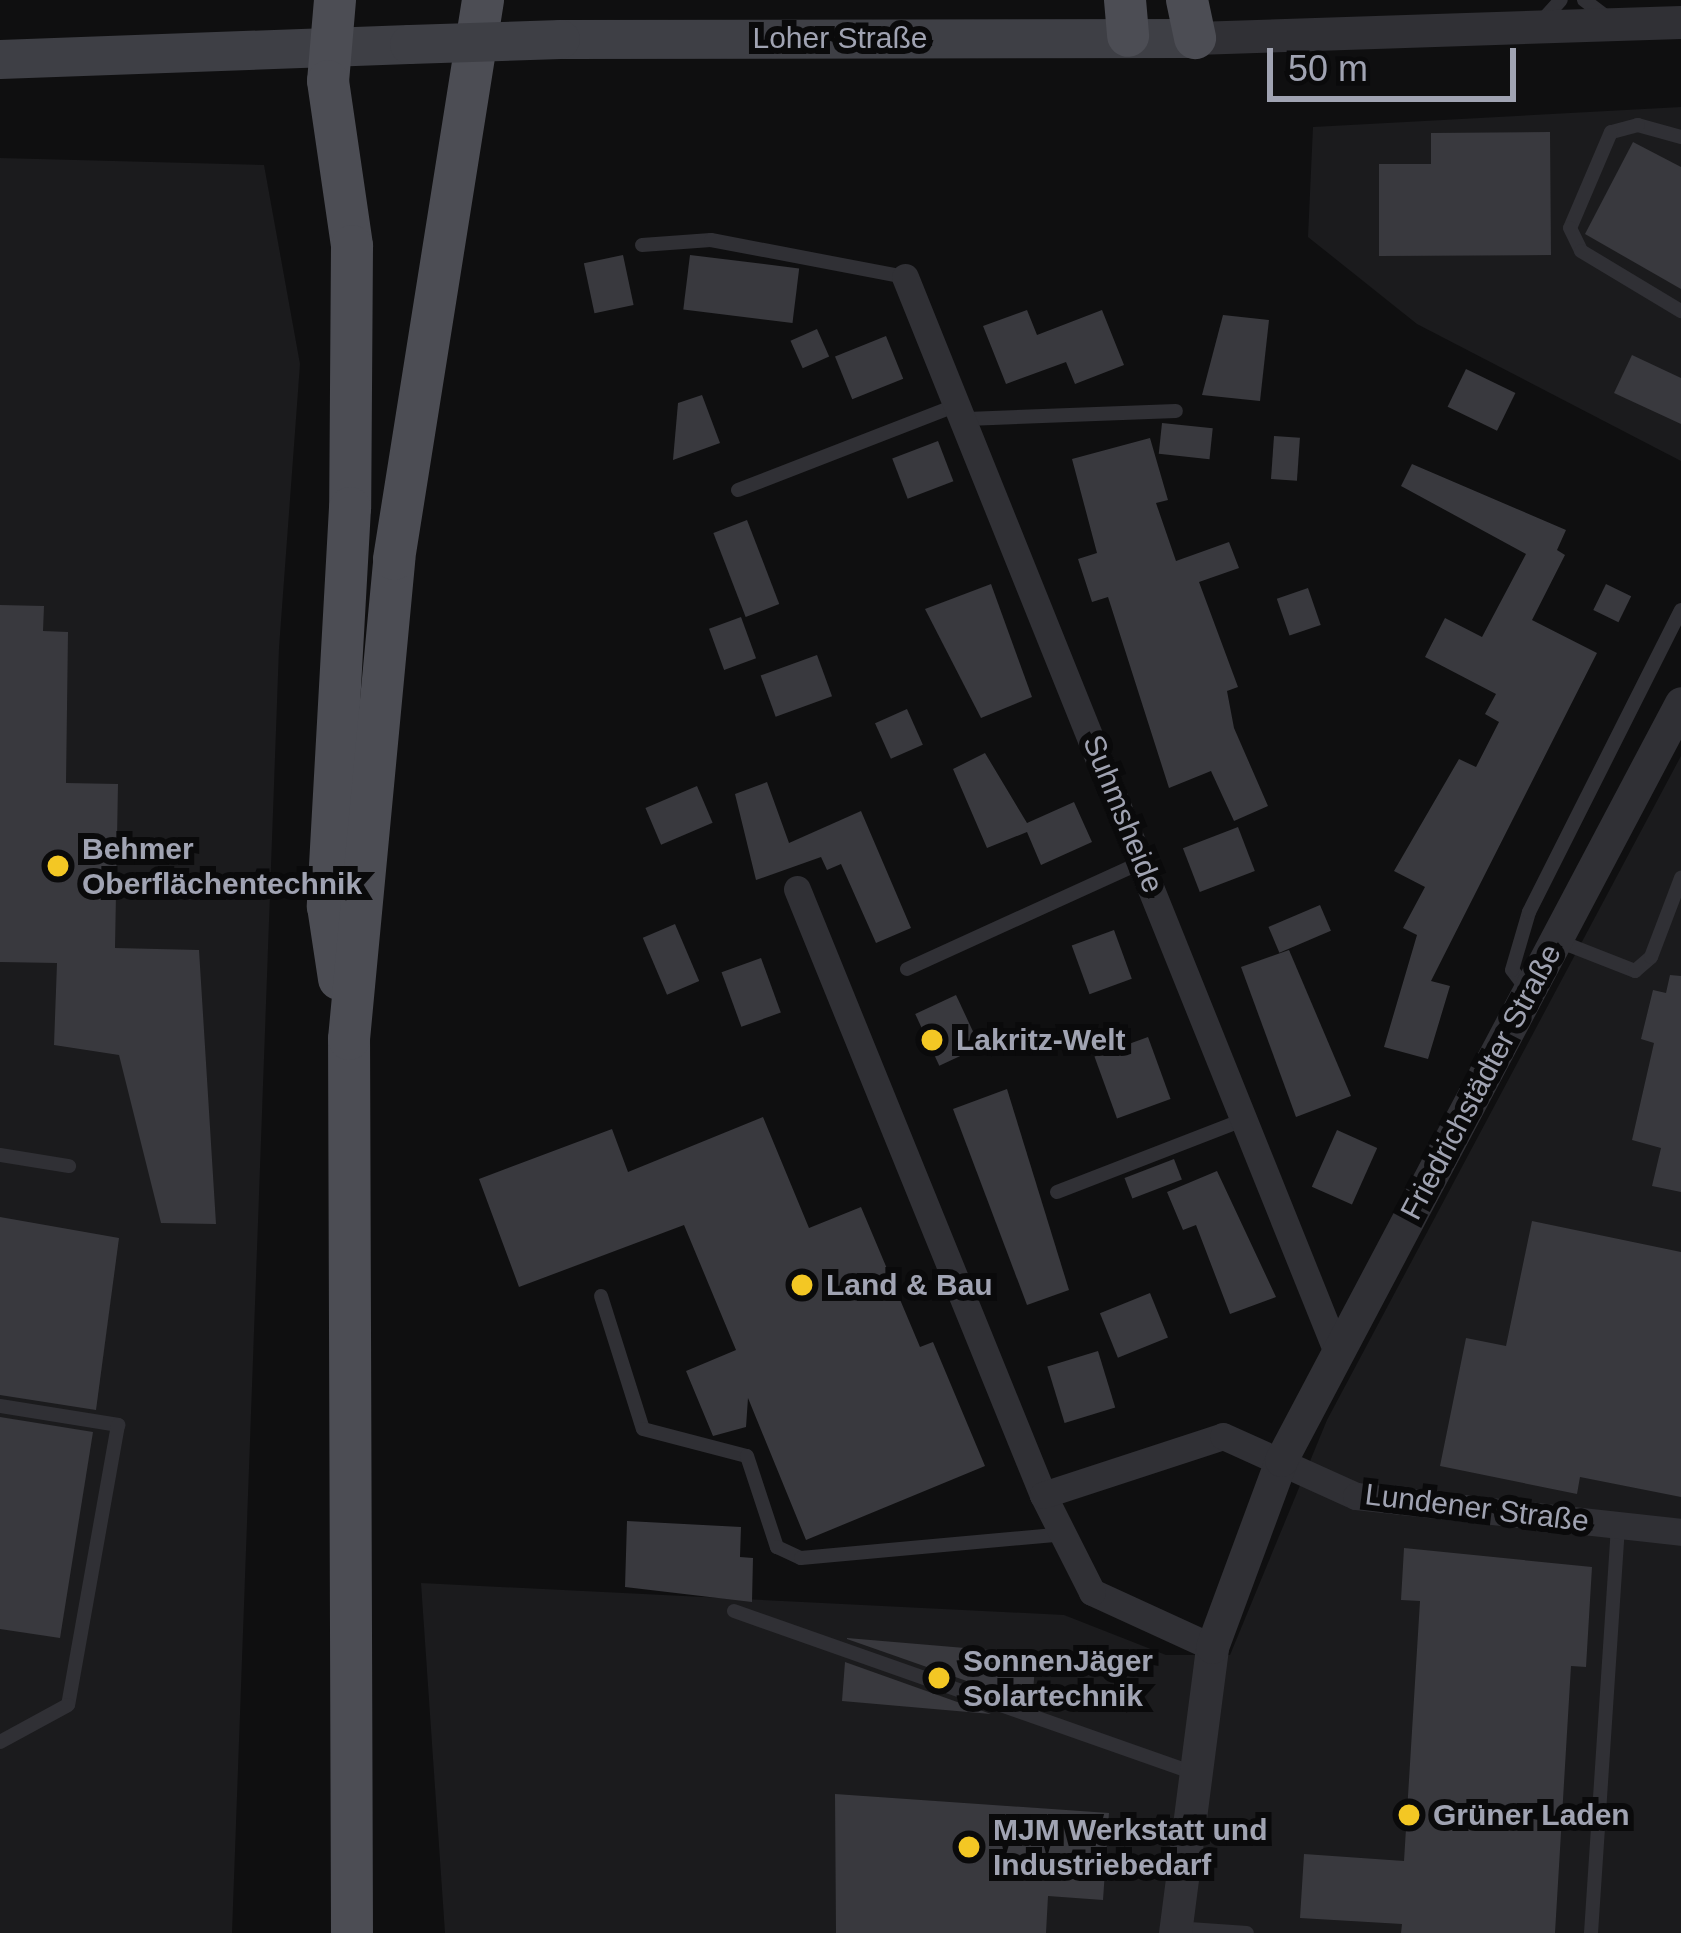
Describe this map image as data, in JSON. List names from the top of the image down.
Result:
{
  "streets": {
    "main road": ["Loher Straße"],
    "street": ["Suhmsheide", "Friedrichstädter Straße", "Lundener Straße"]
  },
  "crossings": [
    ["Suhmsheide", "Friedrichstädter Straße"],
    ["Friedrichstädter Straße", "Lundener Straße"]
  ],
  "places": [
    "Behmer Oberflächentechnik",
    "Lakritz-Welt",
    "Land & Bau",
    "SonnenJäger Solartechnik",
    "Grüner Laden",
    "MJM Werkstatt und Industriebedarf"
  ],
  "scale_bar": "50 m"
}
